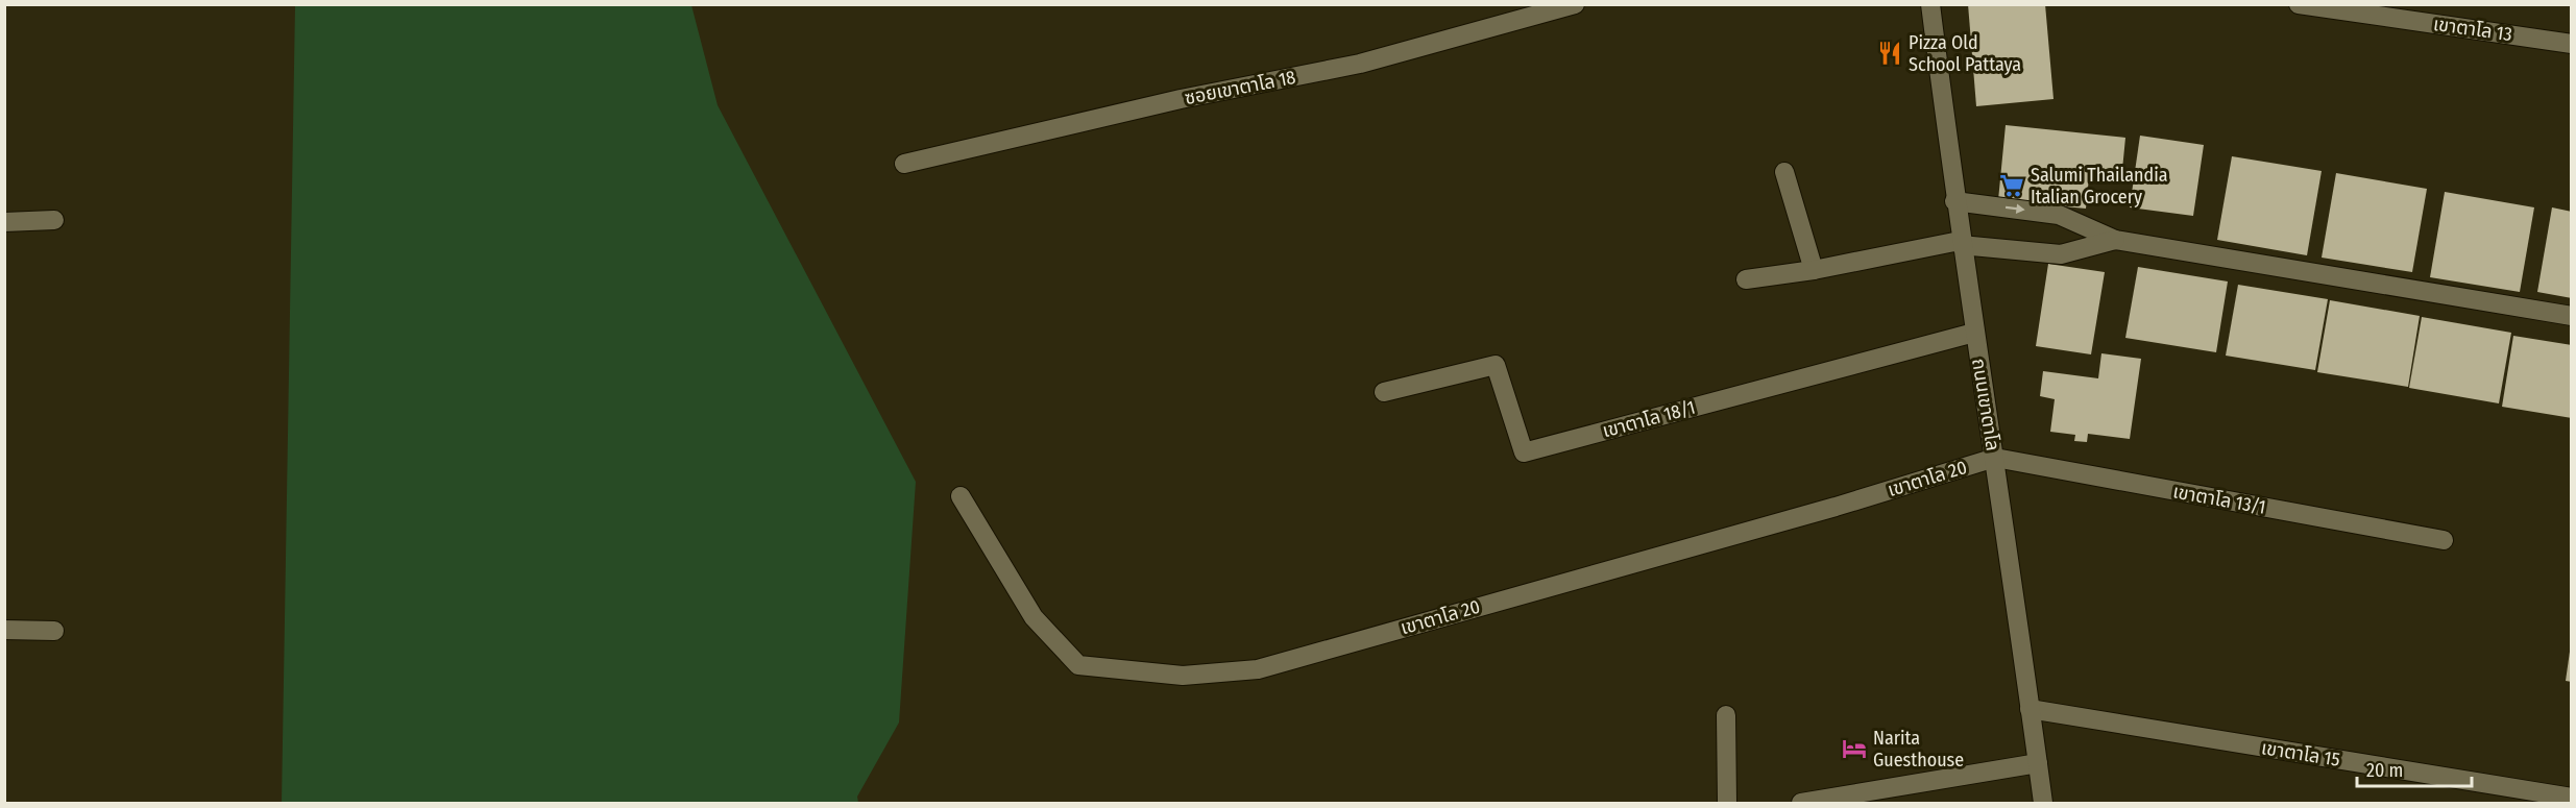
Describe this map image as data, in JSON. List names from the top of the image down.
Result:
{
  "streets": {
    "street": [
      "เขาตาโล 13",
      "ซอยเขาตาโล 18",
      "ถนนเขาตาโล",
      "เขาตาโล 18/1",
      "เขาตาโล 20",
      "เขาตาโล 13/1",
      "เขาตาโล 15"
    ]
  },
  "crossings": [
    ["ถนนเขาตาโล", "เขาตาโล 18/1"],
    ["ถนนเขาตาโล", "เขาตาโล 20"],
    ["ถนนเขาตาโล", "เขาตาโล 13/1"],
    ["ถนนเขาตาโล", "เขาตาโล 15"],
    ["เขาตาโล 20", "เขาตาโล 13/1"]
  ],
  "places": {
    "restaurant": ["Pizza Old School Pattaya"],
    "supermarket": ["Salumi Thailandia Italian Grocery"],
    "hotel": ["Narita Guesthouse"]
  },
  "scale_bar": "20 m"
}
